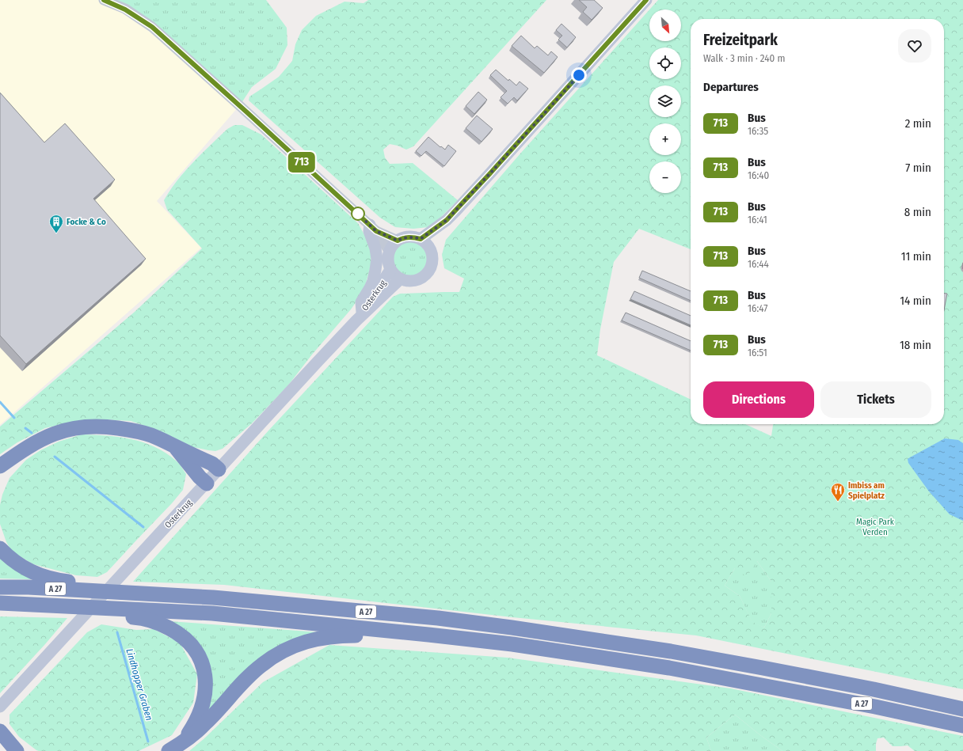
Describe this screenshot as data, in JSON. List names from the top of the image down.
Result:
{
  "streets": {
    "highway": ["A 27"],
    "main road": ["Osterkrug"]
  },
  "water": ["Lindhopper Graben"],
  "parks": ["Magic Park Verden"],
  "places": {
    "building": ["Focke & Co"],
    "restaurant": ["Imbiss am Spielplatz"]
  },
  "lines": ["bus line 713"],
  "north": "bottom right",
  "page": {
    "on_map": "713",
    "map_buttons": ["+", "−"],
    "heading": [
      ["Freizeitpark", "Walk · 3 min · 240 m"],
      "Departures"
    ],
    "list": [
      {
        "mark": "713",
        "name": "Bus",
        "note": "16:35",
        "value": "2 min"
      },
      {
        "mark": "713",
        "name": "Bus",
        "note": "16:40",
        "value": "7 min"
      },
      {
        "mark": "713",
        "name": "Bus",
        "note": "16:41",
        "value": "8 min"
      },
      {
        "mark": "713",
        "name": "Bus",
        "note": "16:44",
        "value": "11 min"
      },
      {
        "mark": "713",
        "name": "Bus",
        "note": "16:47",
        "value": "14 min"
      },
      {
        "mark": "713",
        "name": "Bus",
        "note": "16:51",
        "value": "18 min"
      }
    ],
    "buttons": ["Directions", "Tickets"]
  }
}
